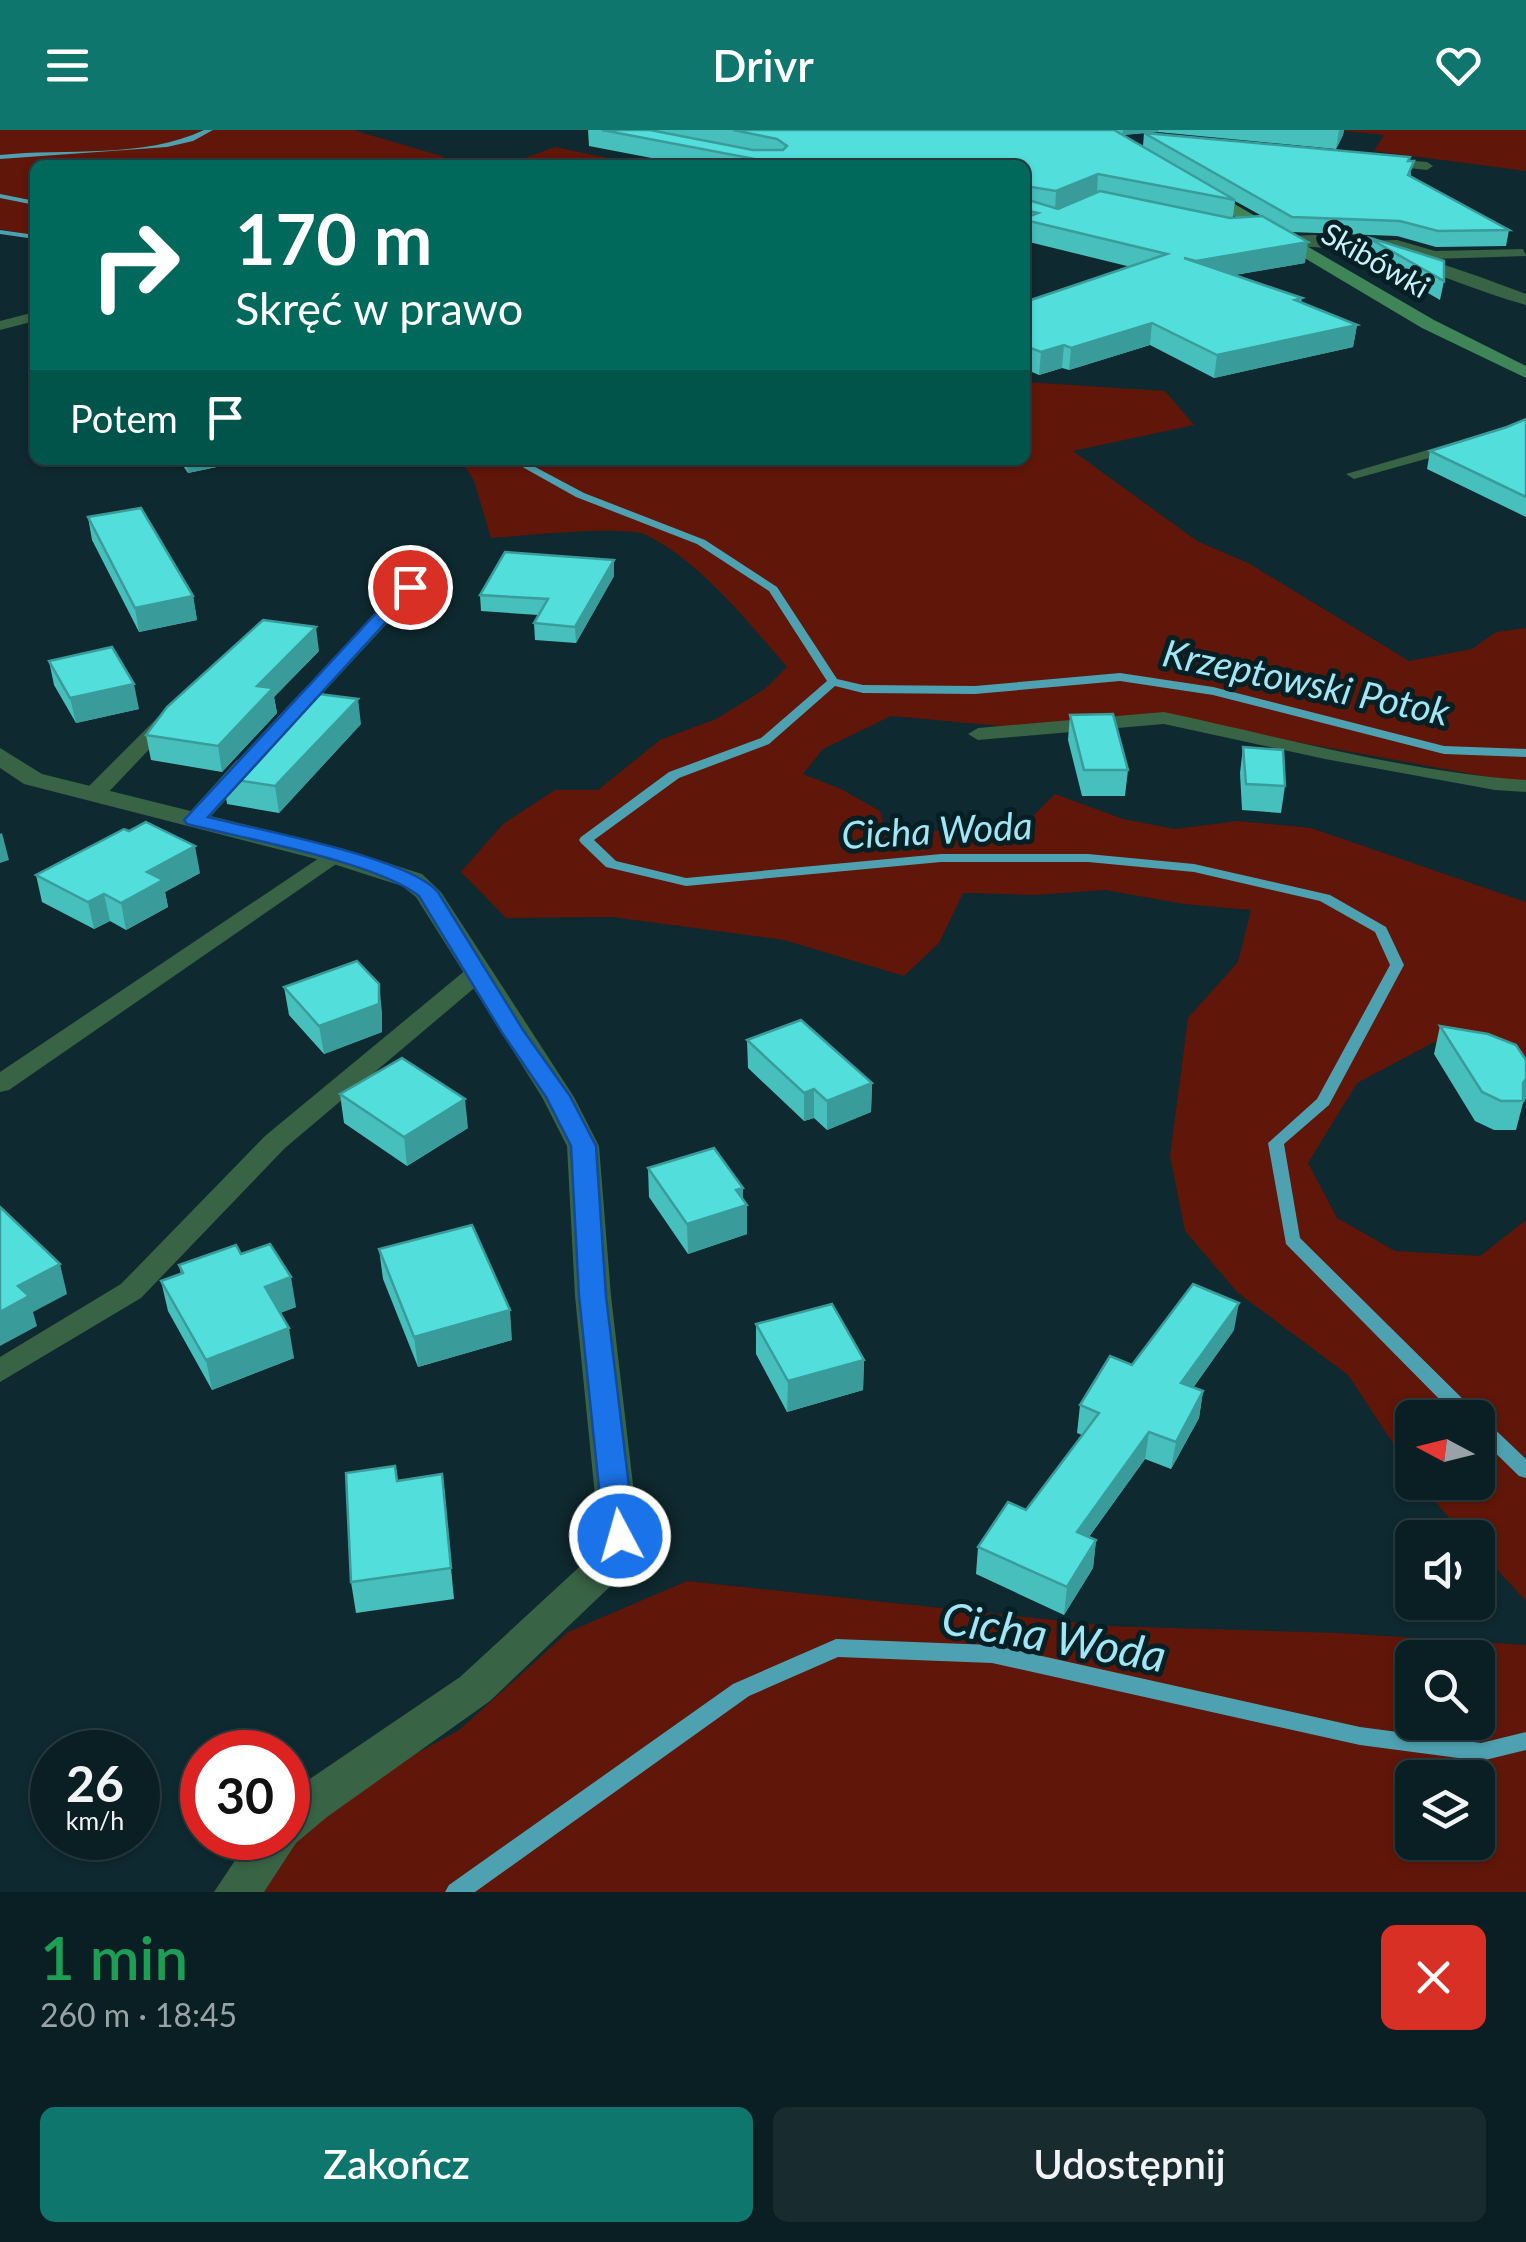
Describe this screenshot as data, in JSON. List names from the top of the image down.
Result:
{
  "streets": {
    "main road": ["Skibówki"]
  },
  "water": ["Krzeptowski Potok", "Cicha Woda"],
  "north": "left",
  "page": {
    "header": "Drivr",
    "turn": ["170 m", "Skręć w prawo"],
    "then": "Potem",
    "speed": "26 km/h",
    "limit": "30",
    "heading": ["1 min", "260 m · 18:45"],
    "buttons": ["Zakończ", "Udostępnij"]
  }
}
